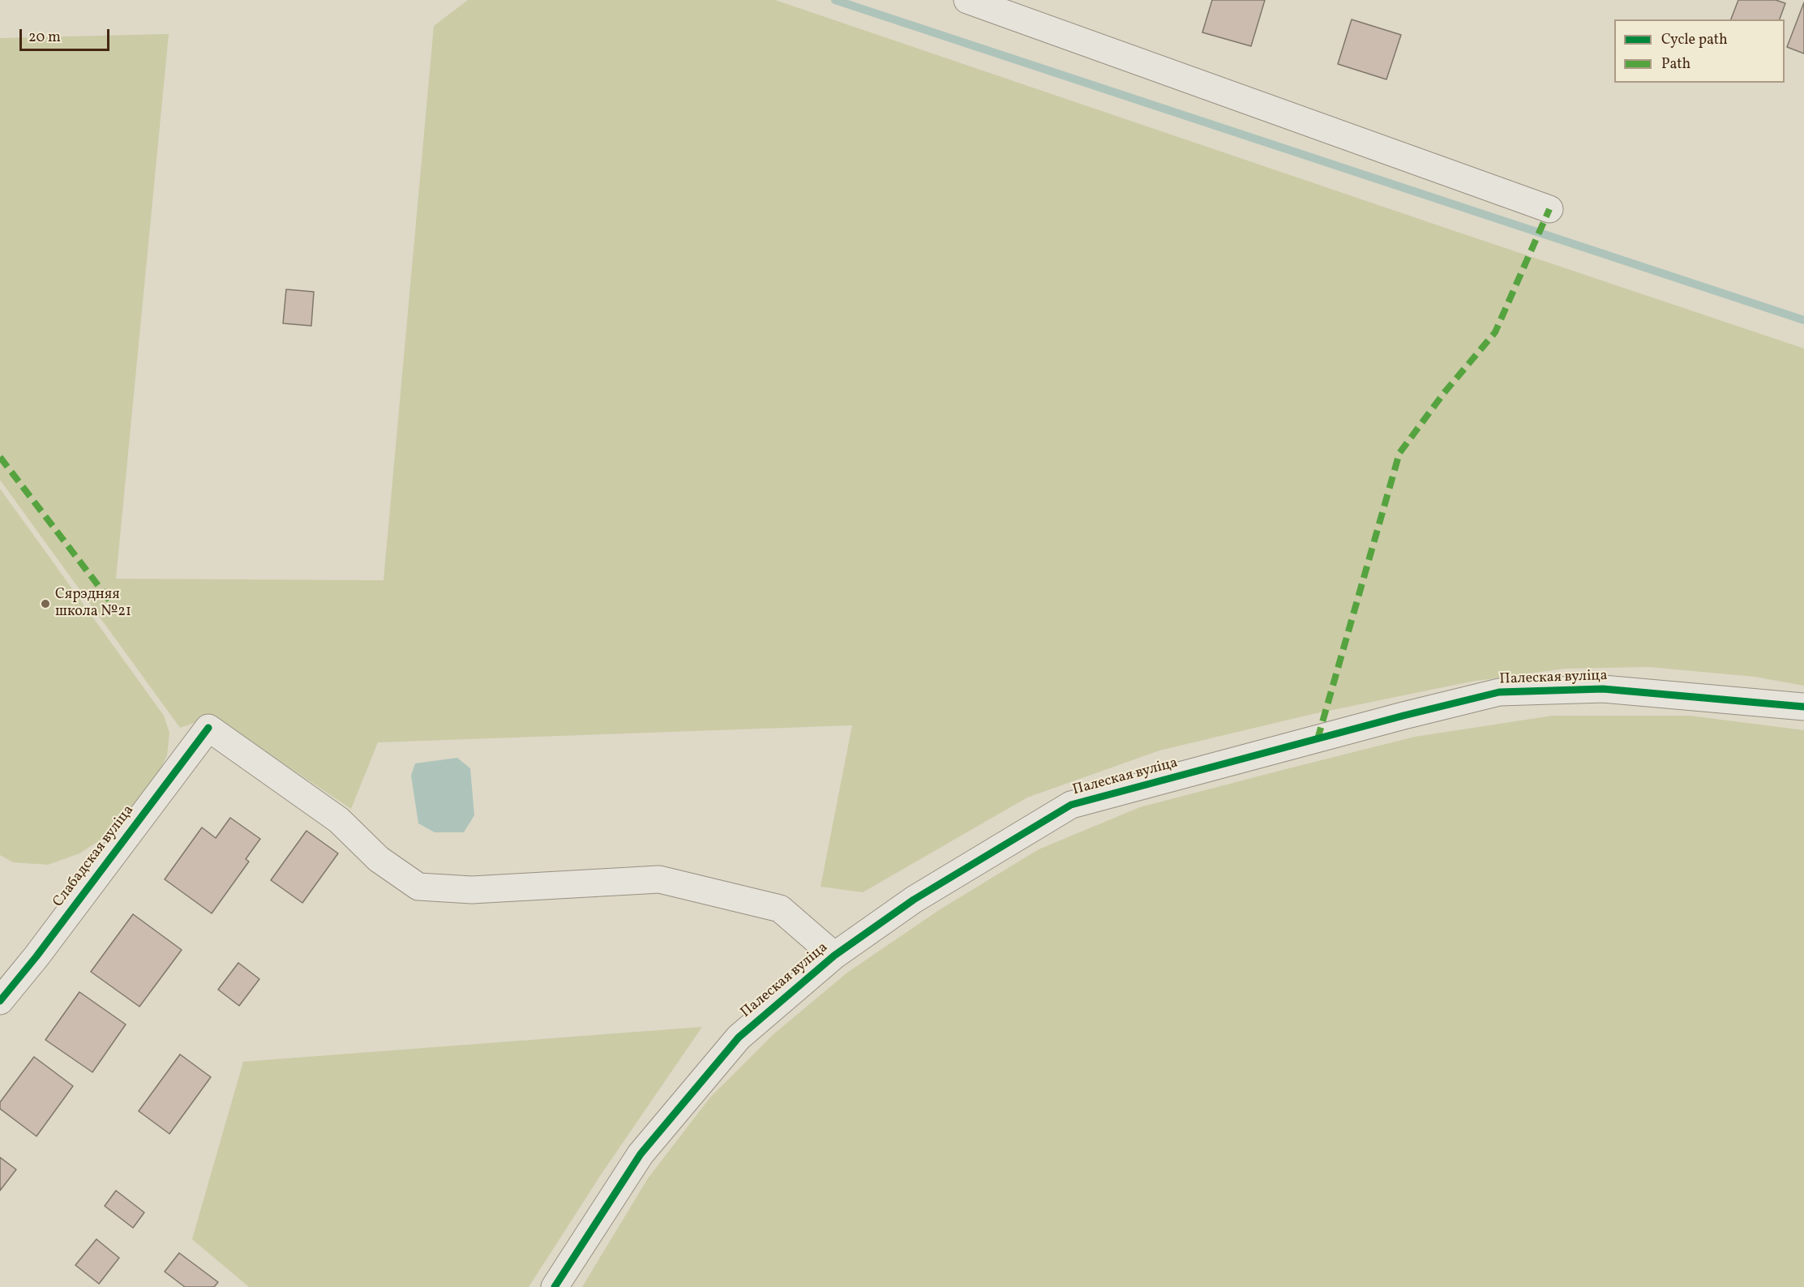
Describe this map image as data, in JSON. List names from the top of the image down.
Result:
{
  "streets": {
    "street": ["Палеская вуліца", "Слабадская вуліца"]
  },
  "crossings": [
    ["Палеская вуліца", "Слабадская вуліца"]
  ],
  "places": ["Сярэдняя школа №21"],
  "legend": ["Cycle path", "Path"],
  "scale_bar": "20 m"
}
